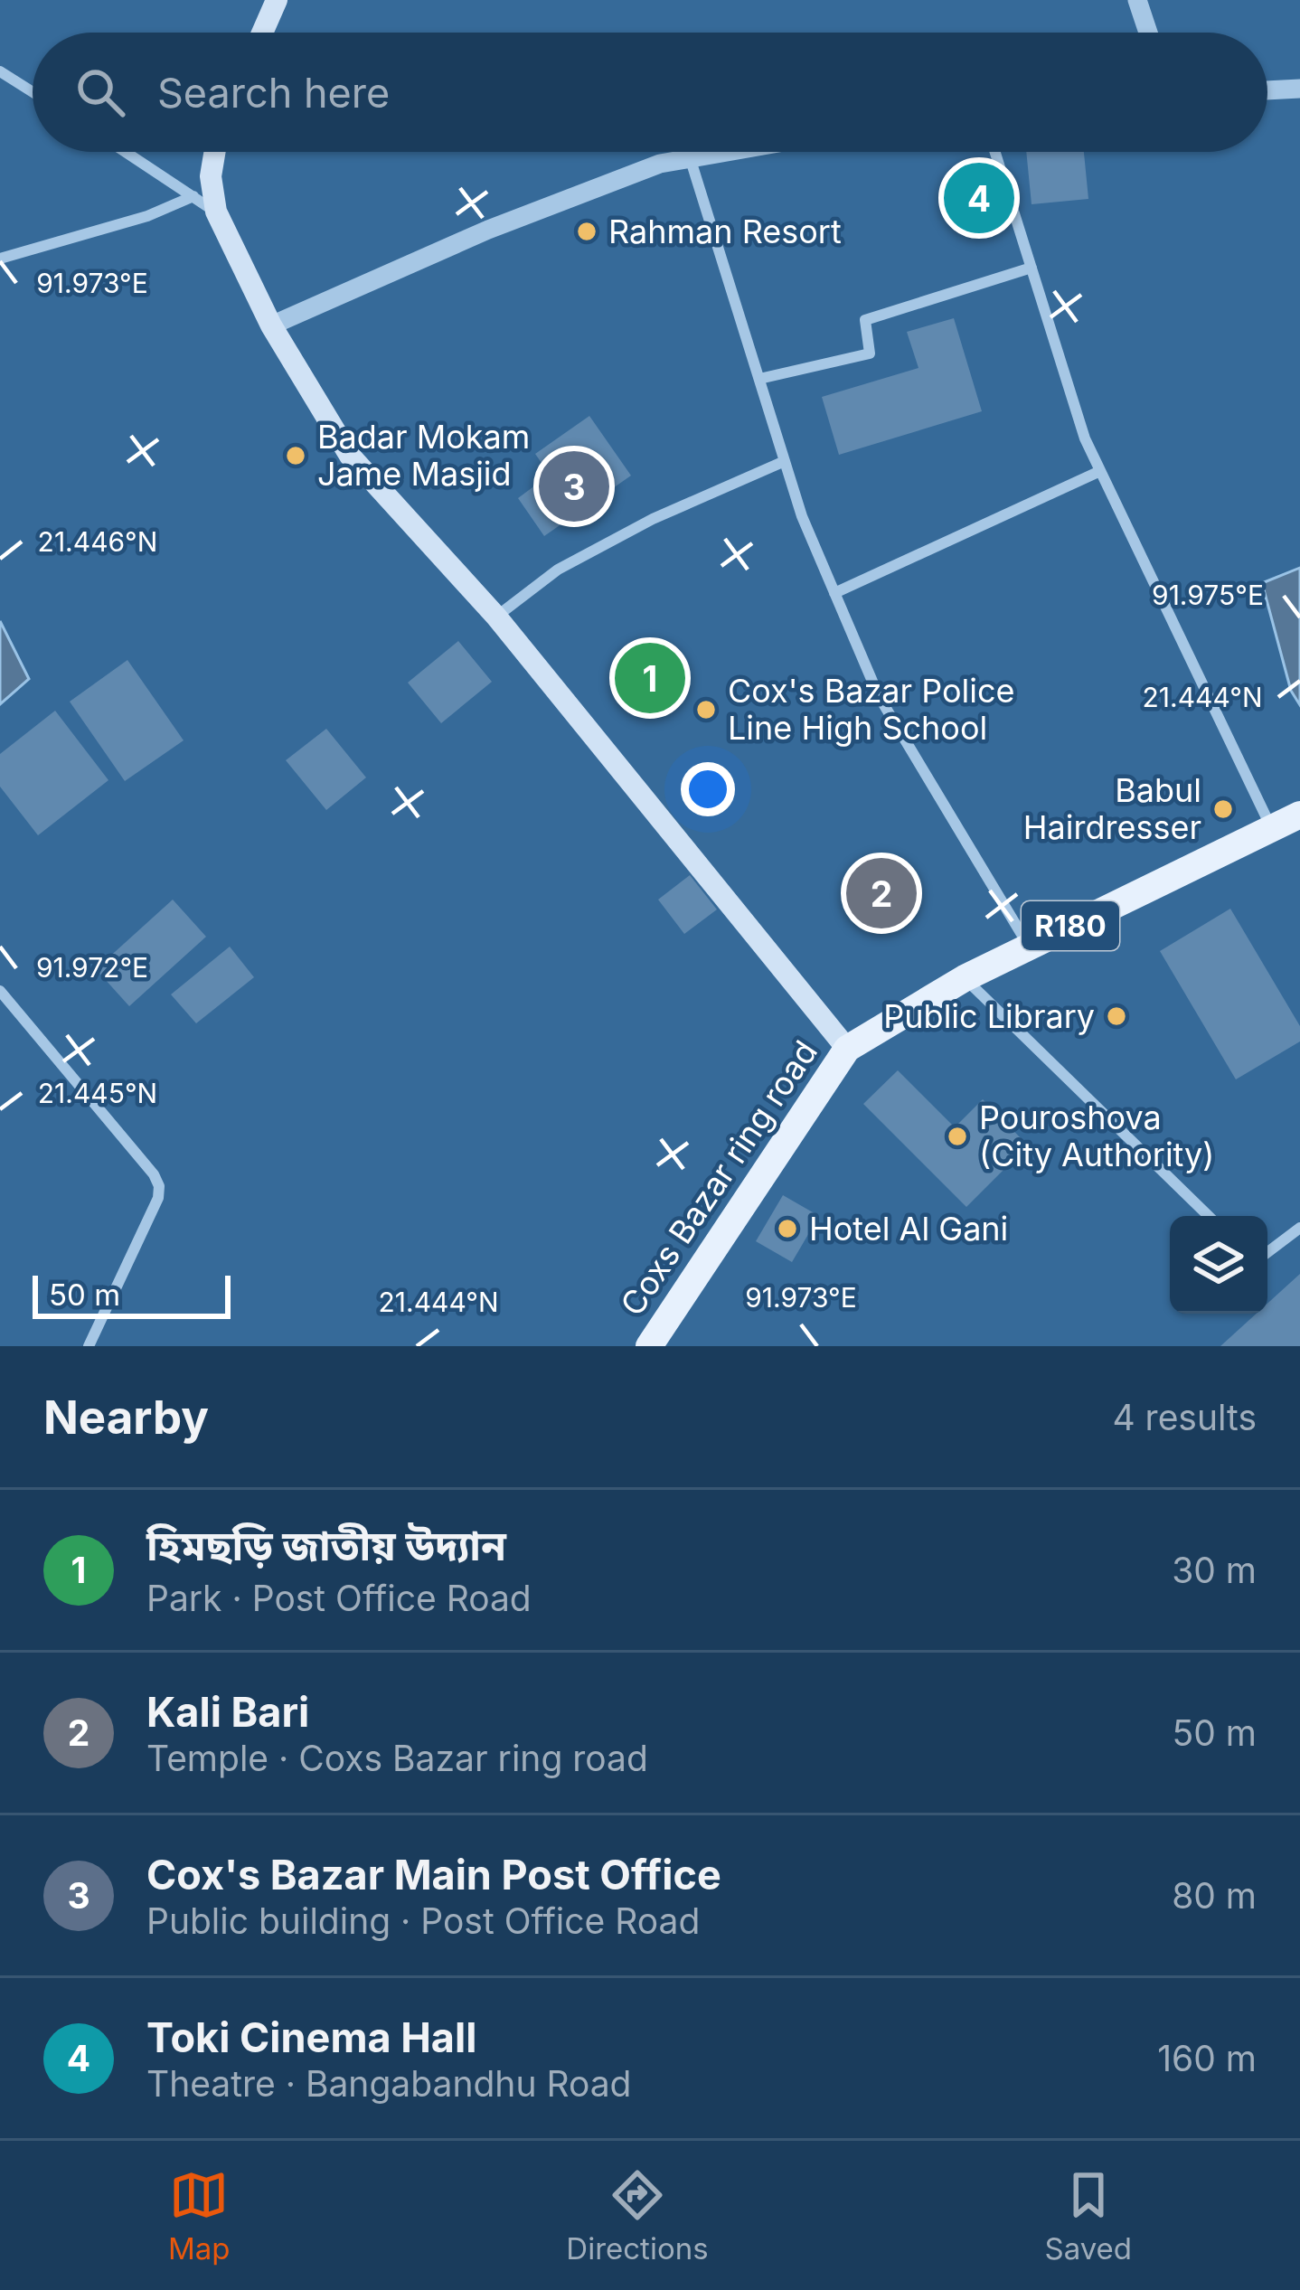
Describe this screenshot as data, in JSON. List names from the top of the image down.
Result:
{
  "streets": {
    "main road": ["R180", "Coxs Bazar ring road"]
  },
  "crossings": [
    ["R180", "Coxs Bazar ring road"]
  ],
  "places": [
    "Rahman Resort",
    "Badar Mokam Jame Masjid",
    "Cox's Bazar Police Line High School",
    "Babul Hairdresser",
    "Public Library",
    "Pouroshova (City Authority)",
    "Hotel Al Gani"
  ],
  "scale_bar": "50 m",
  "page": {
    "search": "Search here",
    "pins": [
      "4",
      "3",
      "1",
      "2"
    ],
    "scale": "50 m",
    "heading": ["Nearby", "4 results"],
    "list": [
      {
        "mark": "1",
        "name": "হিমছড়ি জাতীয় উদ্যান",
        "note": "Park · Post Office Road",
        "value": "30 m"
      },
      {
        "mark": "2",
        "name": "Kali Bari",
        "note": "Temple · Coxs Bazar ring road",
        "value": "50 m"
      },
      {
        "mark": "3",
        "name": "Cox's Bazar Main Post Office",
        "note": "Public building · Post Office Road",
        "value": "80 m"
      },
      {
        "mark": "4",
        "name": "Toki Cinema Hall",
        "note": "Theatre · Bangabandhu Road",
        "value": "160 m"
      }
    ],
    "nav": ["Map", "Directions", "Saved"]
  },
  "coordinates": [
    "91.973°E",
    "21.446°N",
    "91.975°E",
    "21.444°N",
    "91.972°E",
    "21.445°N"
  ]
}
